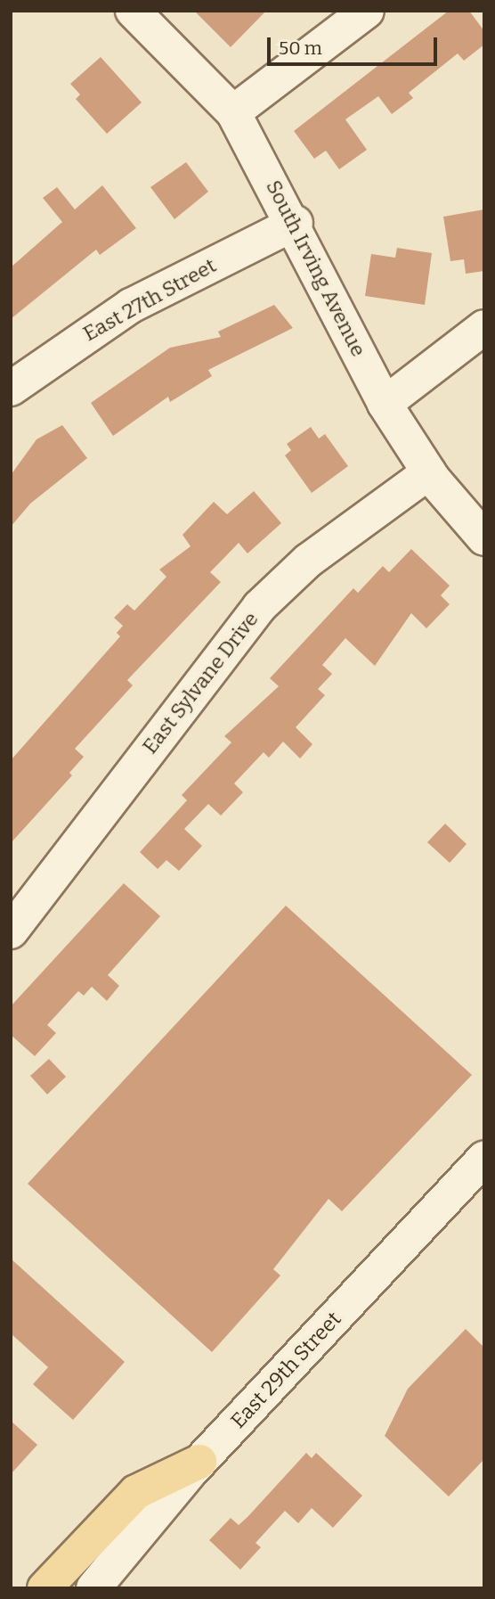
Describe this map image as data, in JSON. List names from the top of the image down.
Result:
{
  "streets": {
    "street": [
      "South Irving Avenue",
      "East 27th Street",
      "East Sylvane Drive",
      "East 29th Street"
    ]
  },
  "crossings": [
    ["South Irving Avenue", "East 27th Street"],
    ["South Irving Avenue", "East Sylvane Drive"]
  ],
  "scale_bar": "50 m"
}
